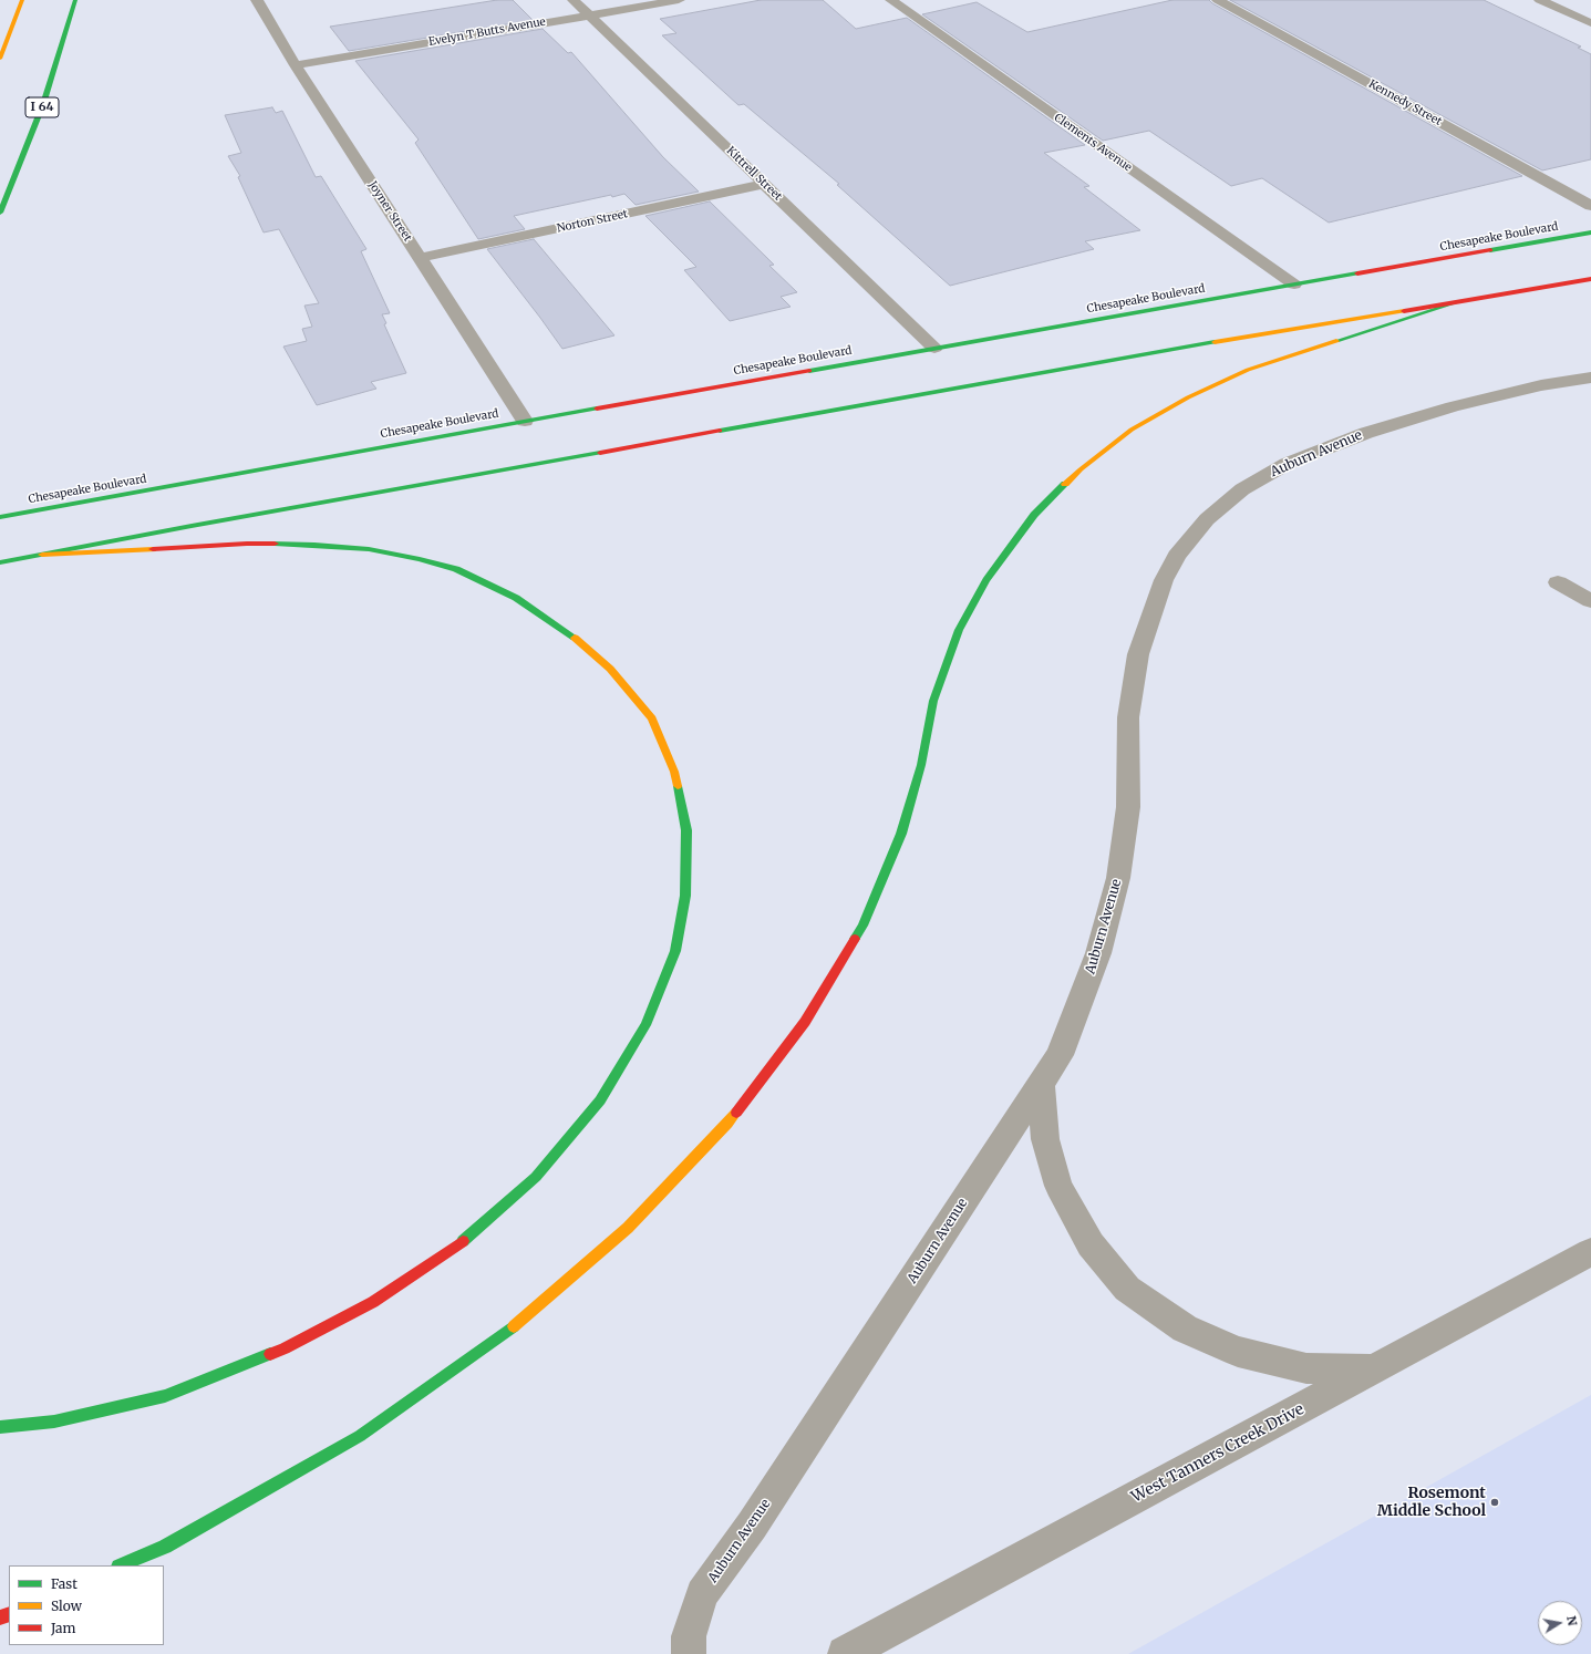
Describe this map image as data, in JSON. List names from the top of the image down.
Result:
{
  "streets": {
    "main road": ["I 64", "Chesapeake Boulevard"],
    "street": [
      "Evelyn T Butts Avenue",
      "Kennedy Street",
      "Clements Avenue",
      "Kittrell Street",
      "Joyner Street",
      "Norton Street",
      "Auburn Avenue",
      "West Tanners Creek Drive"
    ]
  },
  "crossings": [
    ["Evelyn T Butts Avenue", "Kittrell Street"],
    ["Evelyn T Butts Avenue", "Joyner Street"],
    ["Clements Avenue", "Chesapeake Boulevard"],
    ["Kittrell Street", "Norton Street"],
    ["Kittrell Street", "Chesapeake Boulevard"],
    ["Joyner Street", "Norton Street"],
    ["Joyner Street", "Chesapeake Boulevard"]
  ],
  "places": ["Rosemont Middle School"],
  "legend": ["Fast", "Slow", "Jam"],
  "north": "right"
}
